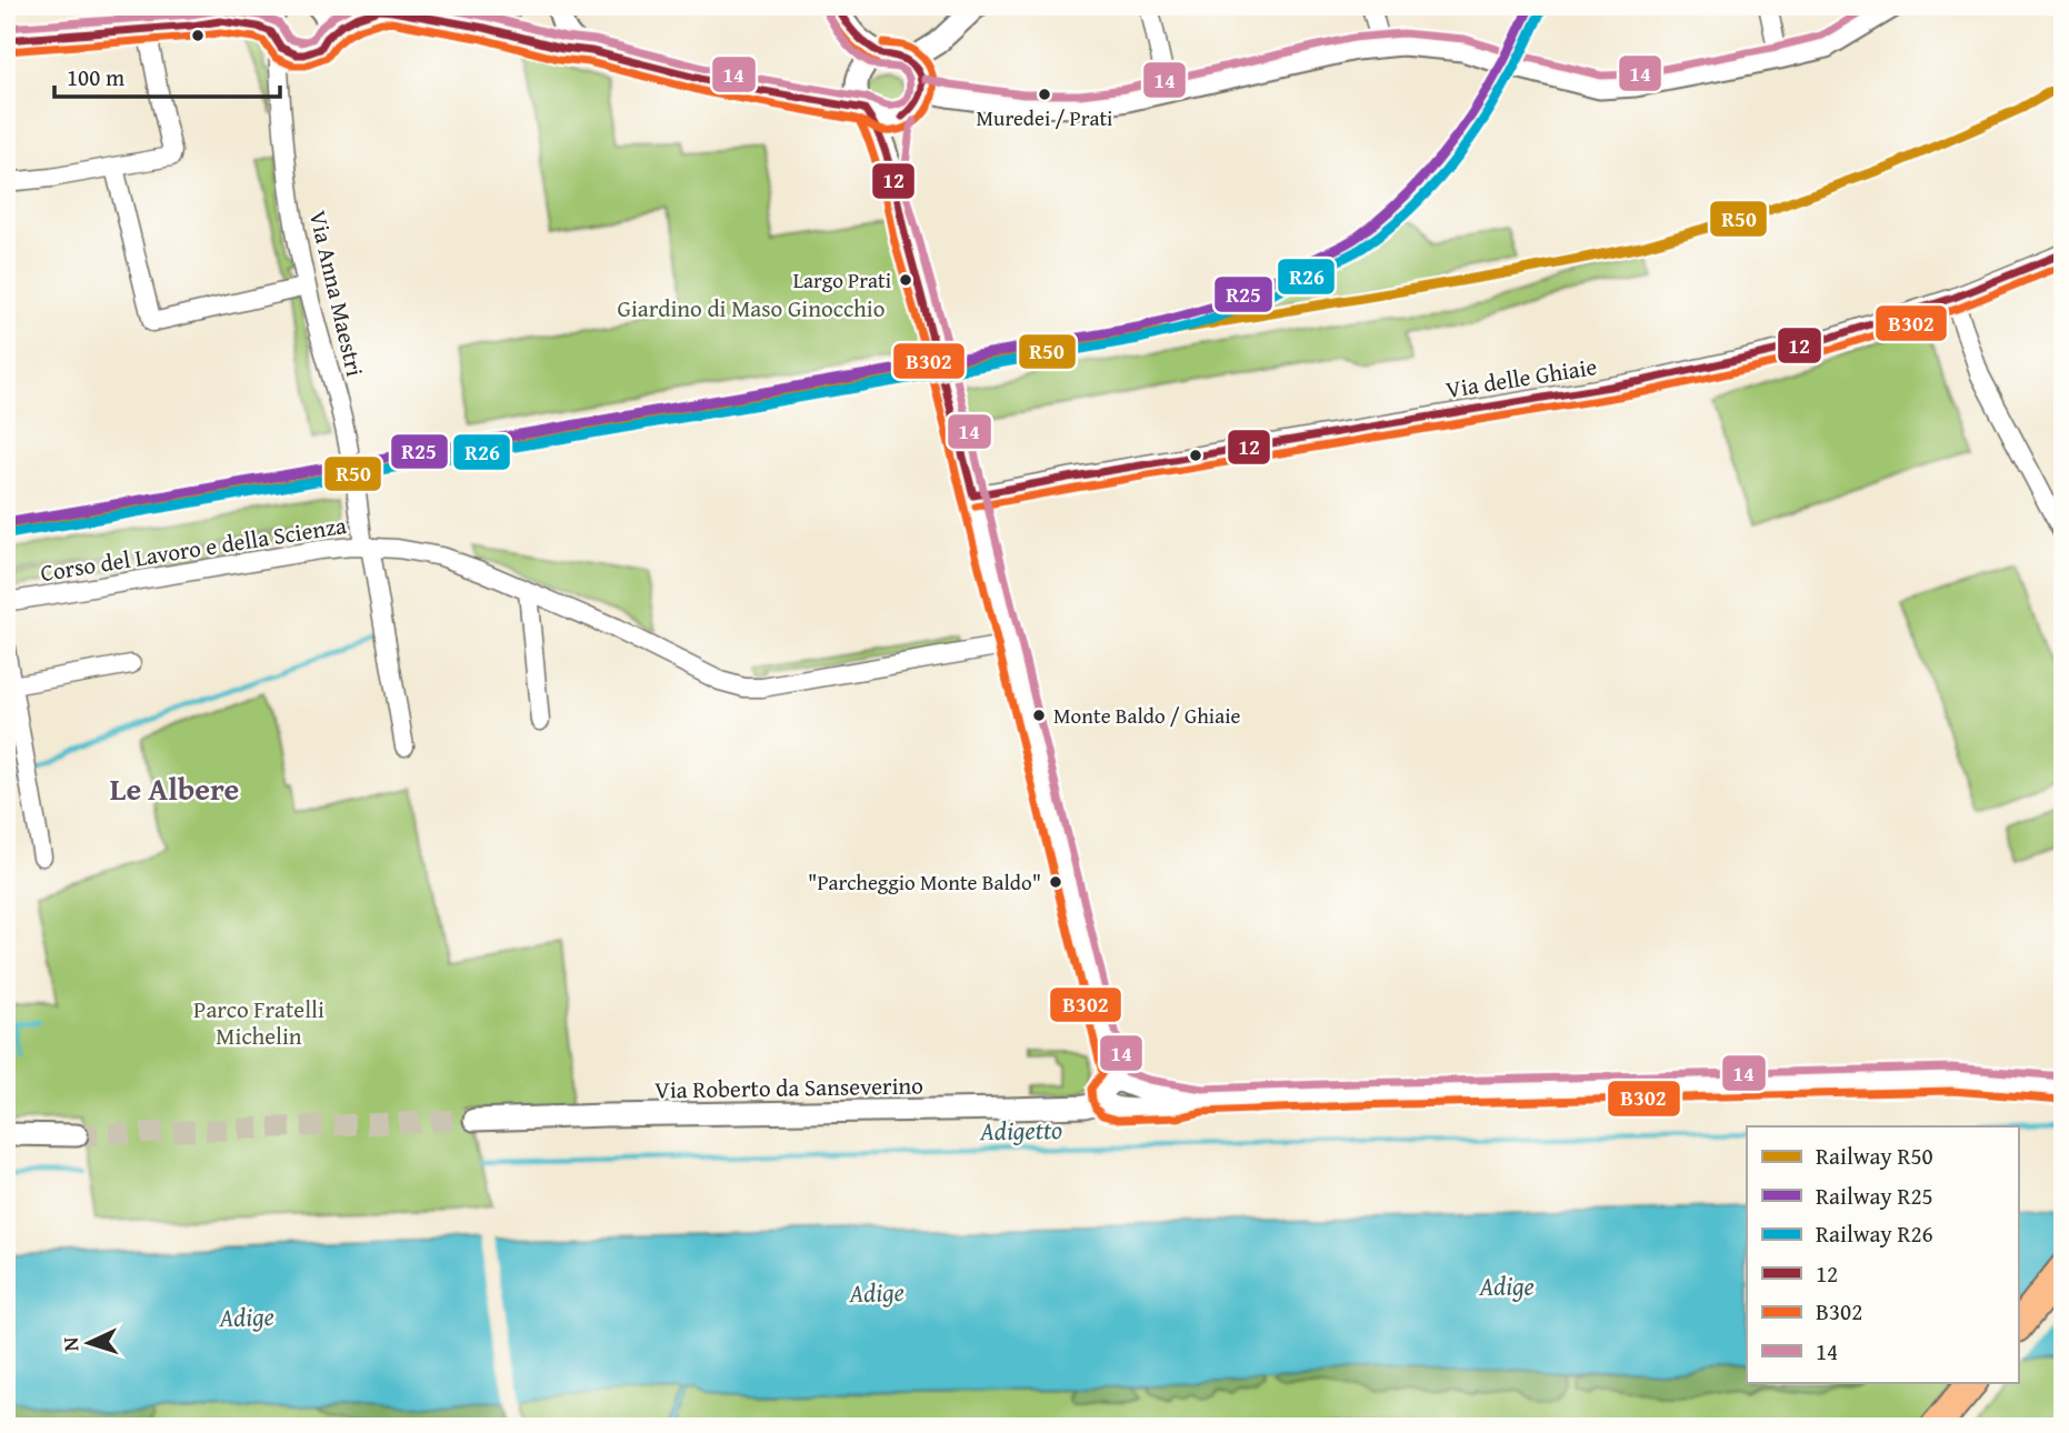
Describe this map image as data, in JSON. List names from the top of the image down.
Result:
{
  "streets": {
    "street": [
      "Via Anna Maestri",
      "Via delle Ghiaie",
      "Corso del Lavoro e della Scienza",
      "Via Roberto da Sanseverino"
    ]
  },
  "districts": ["Le Albere"],
  "water": ["Adigetto", "Adige"],
  "parks": ["Giardino di Maso Ginocchio", "Parco Fratelli Michelin"],
  "places": [
    "Muredei / Prati",
    "Largo Prati",
    "Monte Baldo / Ghiaie",
    "\"Parcheggio Monte Baldo\""
  ],
  "lines": [
    "rail line R25",
    "transit line 12",
    "transit line 14",
    "rail line R26",
    "transit line B302",
    "rail line R50"
  ],
  "legend": [
    "Railway R50",
    "Railway R25",
    "Railway R26",
    "12",
    "B302",
    "14"
  ],
  "scale_bar": "100 m",
  "north": "left"
}
